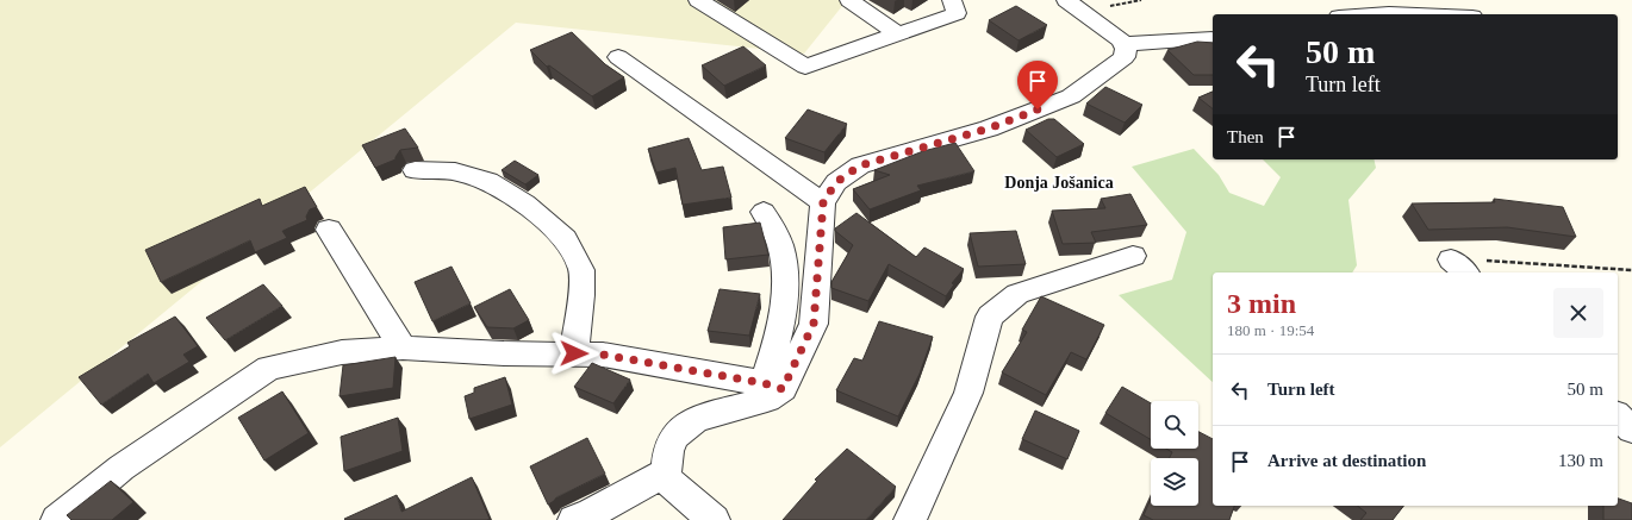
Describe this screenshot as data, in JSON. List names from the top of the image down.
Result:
{
  "districts": ["Donja Jošanica"],
  "page": {
    "turn": ["50 m", "Turn left"],
    "then": "Then",
    "heading": ["3 min", "180 m · 19:54"],
    "list": [
      {
        "name": "Turn left",
        "value": "50 m"
      },
      {
        "name": "Arrive at destination",
        "value": "130 m"
      }
    ]
  }
}
